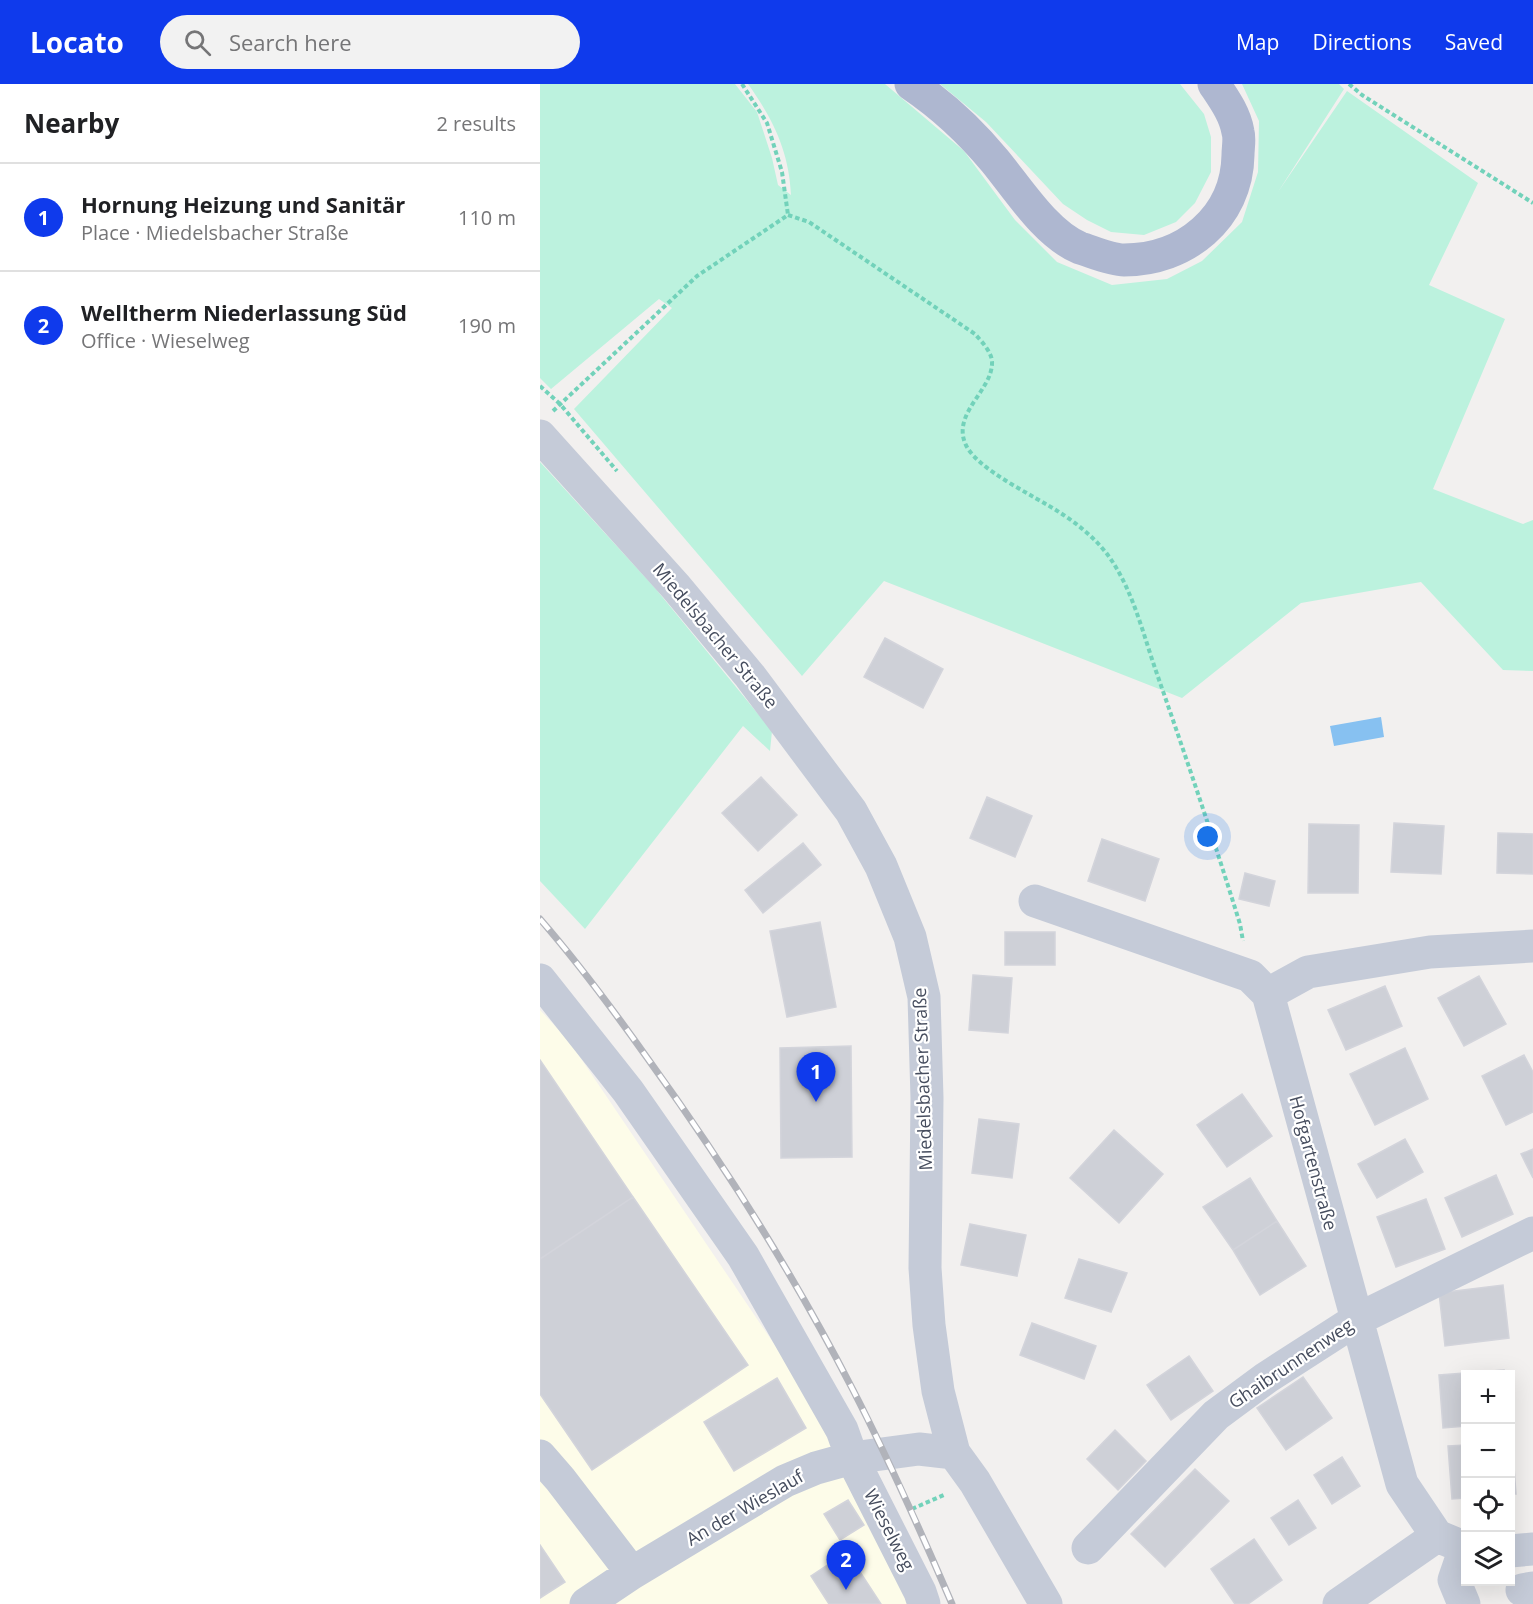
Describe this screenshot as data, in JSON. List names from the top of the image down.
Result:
{
  "streets": {
    "street": [
      "Miedelsbacher Straße",
      "Hofgartenstraße",
      "Ghaibrunnenweg",
      "An der Wieslauf",
      "Wieselweg"
    ]
  },
  "crossings": [
    ["Miedelsbacher Straße", "An der Wieslauf"],
    ["Hofgartenstraße", "Ghaibrunnenweg"],
    ["An der Wieslauf", "Wieselweg"]
  ],
  "page": {
    "header": "Locato",
    "search": "Search here",
    "nav": ["Map", "Directions", "Saved"],
    "heading": ["Nearby", "2 results"],
    "list": [
      {
        "mark": "1",
        "name": "Hornung Heizung und Sanitär",
        "note": "Place · Miedelsbacher Straße",
        "value": "110 m"
      },
      {
        "mark": "2",
        "name": "Welltherm Niederlassung Süd",
        "note": "Office · Wieselweg",
        "value": "190 m"
      }
    ],
    "pins": ["1", "2"],
    "map_buttons": ["+", "−"]
  }
}
